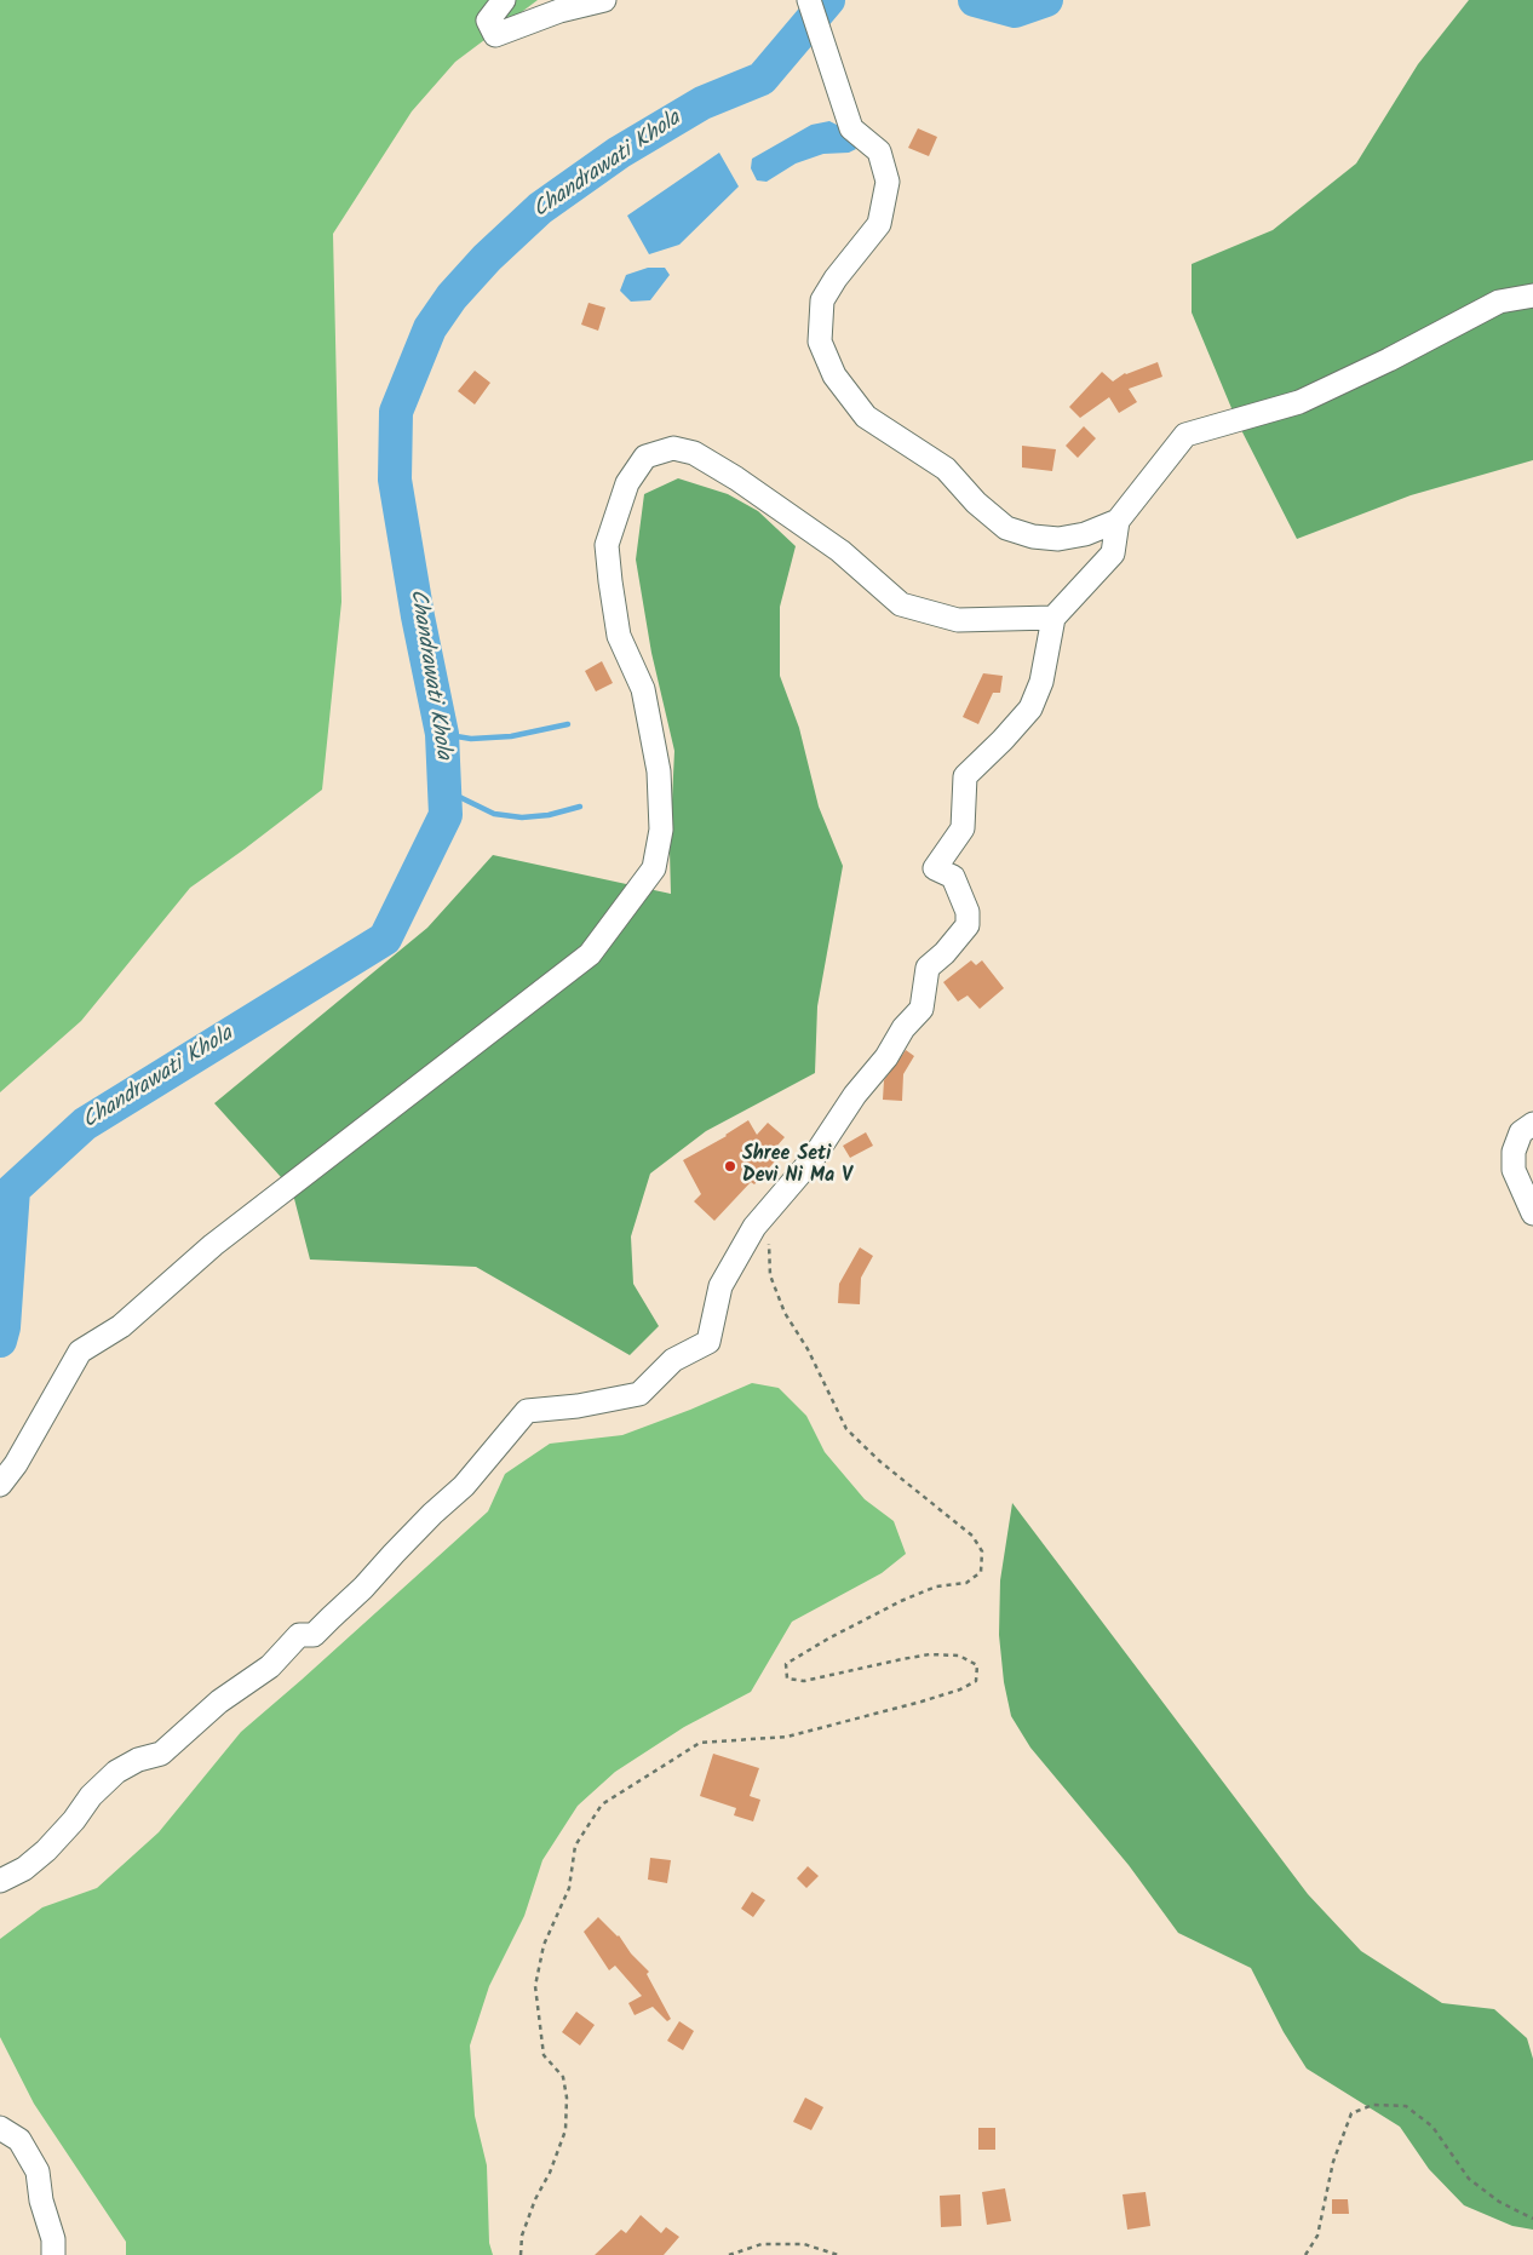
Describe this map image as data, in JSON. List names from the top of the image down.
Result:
{
  "water": ["Chandrawati Khola"],
  "places": ["Shree Seti Devi Ni Ma V"]
}
